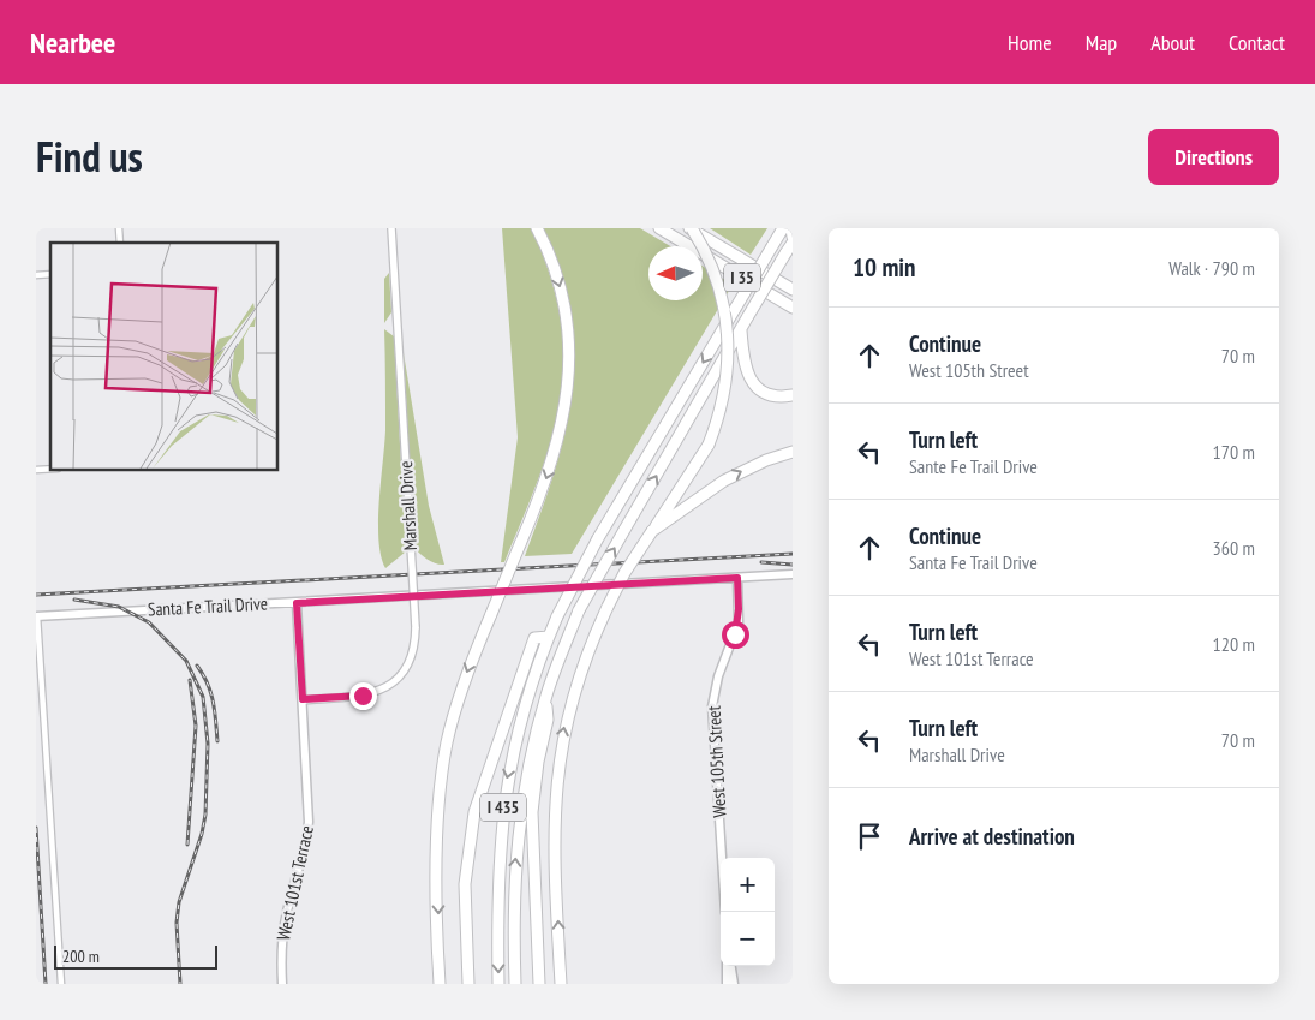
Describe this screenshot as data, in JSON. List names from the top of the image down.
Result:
{
  "streets": {
    "highway": ["I 35", "I 435"],
    "main road": ["Santa Fe Trail Drive", "West 105th Street", "West 101st Terrace"],
    "street": ["Marshall Drive"]
  },
  "crossings": [
    ["Marshall Drive", "West 101st Terrace"],
    ["Santa Fe Trail Drive", "West 105th Street"],
    ["Santa Fe Trail Drive", "West 101st Terrace"]
  ],
  "scale_bar": "200 m",
  "north": "left",
  "page": {
    "header": "Nearbee",
    "nav": [
      "Home",
      "Map",
      "About",
      "Contact"
    ],
    "title": "Find us",
    "buttons": "Directions",
    "heading": ["10 min", "Walk · 790 m"],
    "list": [
      ["Continue", "West 105th Street", "70 m"],
      ["Turn left", "Sante Fe Trail Drive", "170 m"],
      ["Continue", "Santa Fe Trail Drive", "360 m"],
      ["Turn left", "West 101st Terrace", "120 m"],
      ["Turn left", "Marshall Drive", "70 m"],
      "Arrive at destination"
    ],
    "map_buttons": ["+", "−"],
    "scale": "200 m"
  }
}
